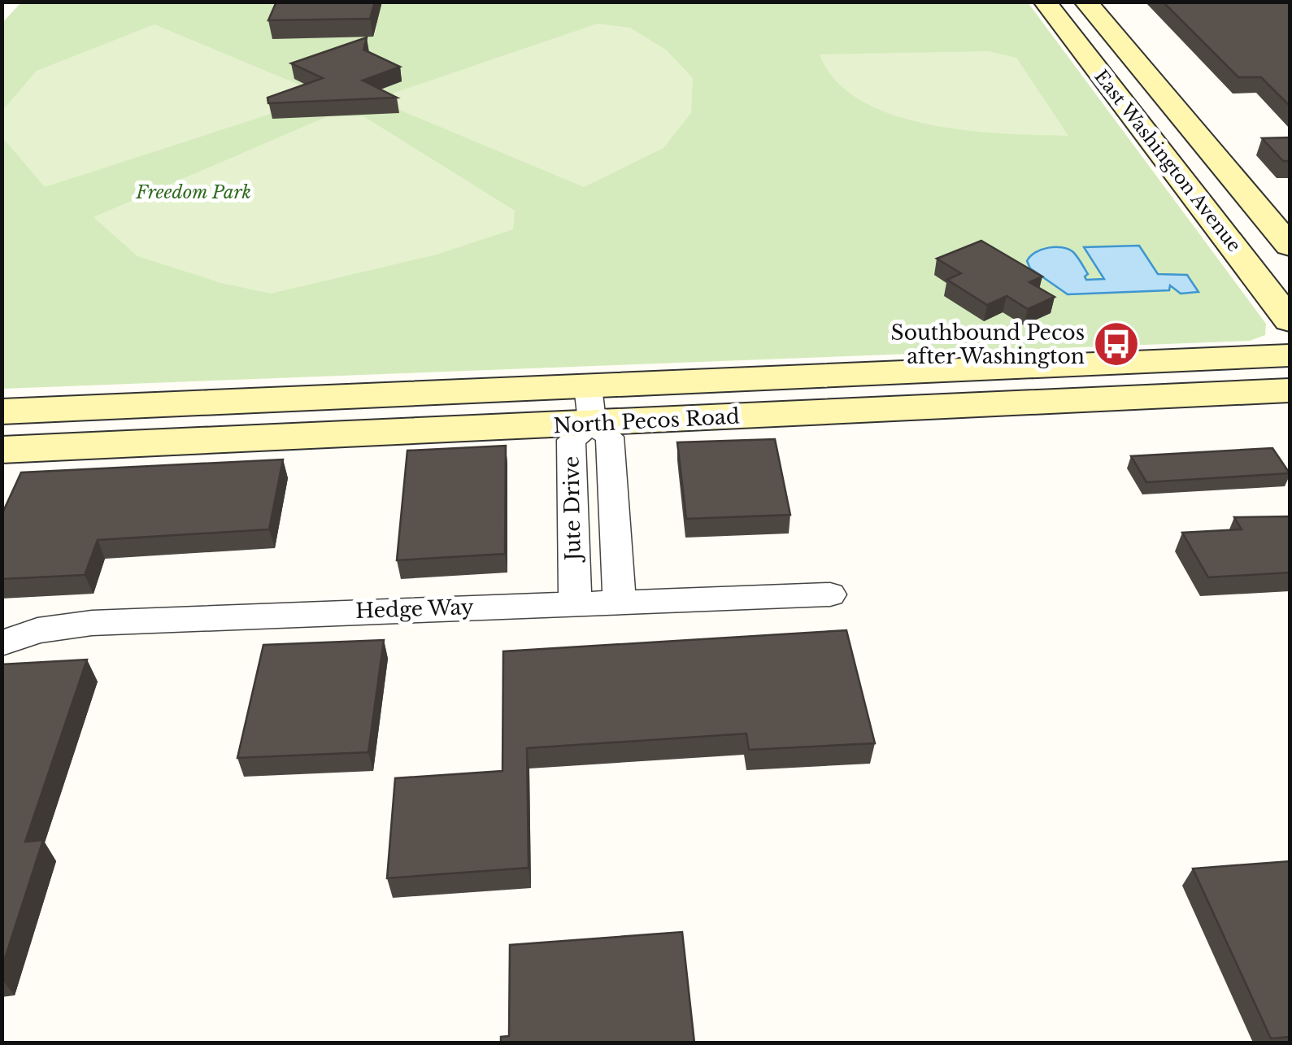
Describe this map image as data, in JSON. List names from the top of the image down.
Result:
{
  "streets": {
    "main road": ["East Washington Avenue", "North Pecos Road"],
    "street": ["Jute Drive", "Hedge Way"]
  },
  "crossings": [
    ["North Pecos Road", "Jute Drive"],
    ["Jute Drive", "Hedge Way"]
  ],
  "parks": ["Freedom Park"],
  "places": {
    "bus stop": ["Southbound Pecos after Washington"]
  }
}
